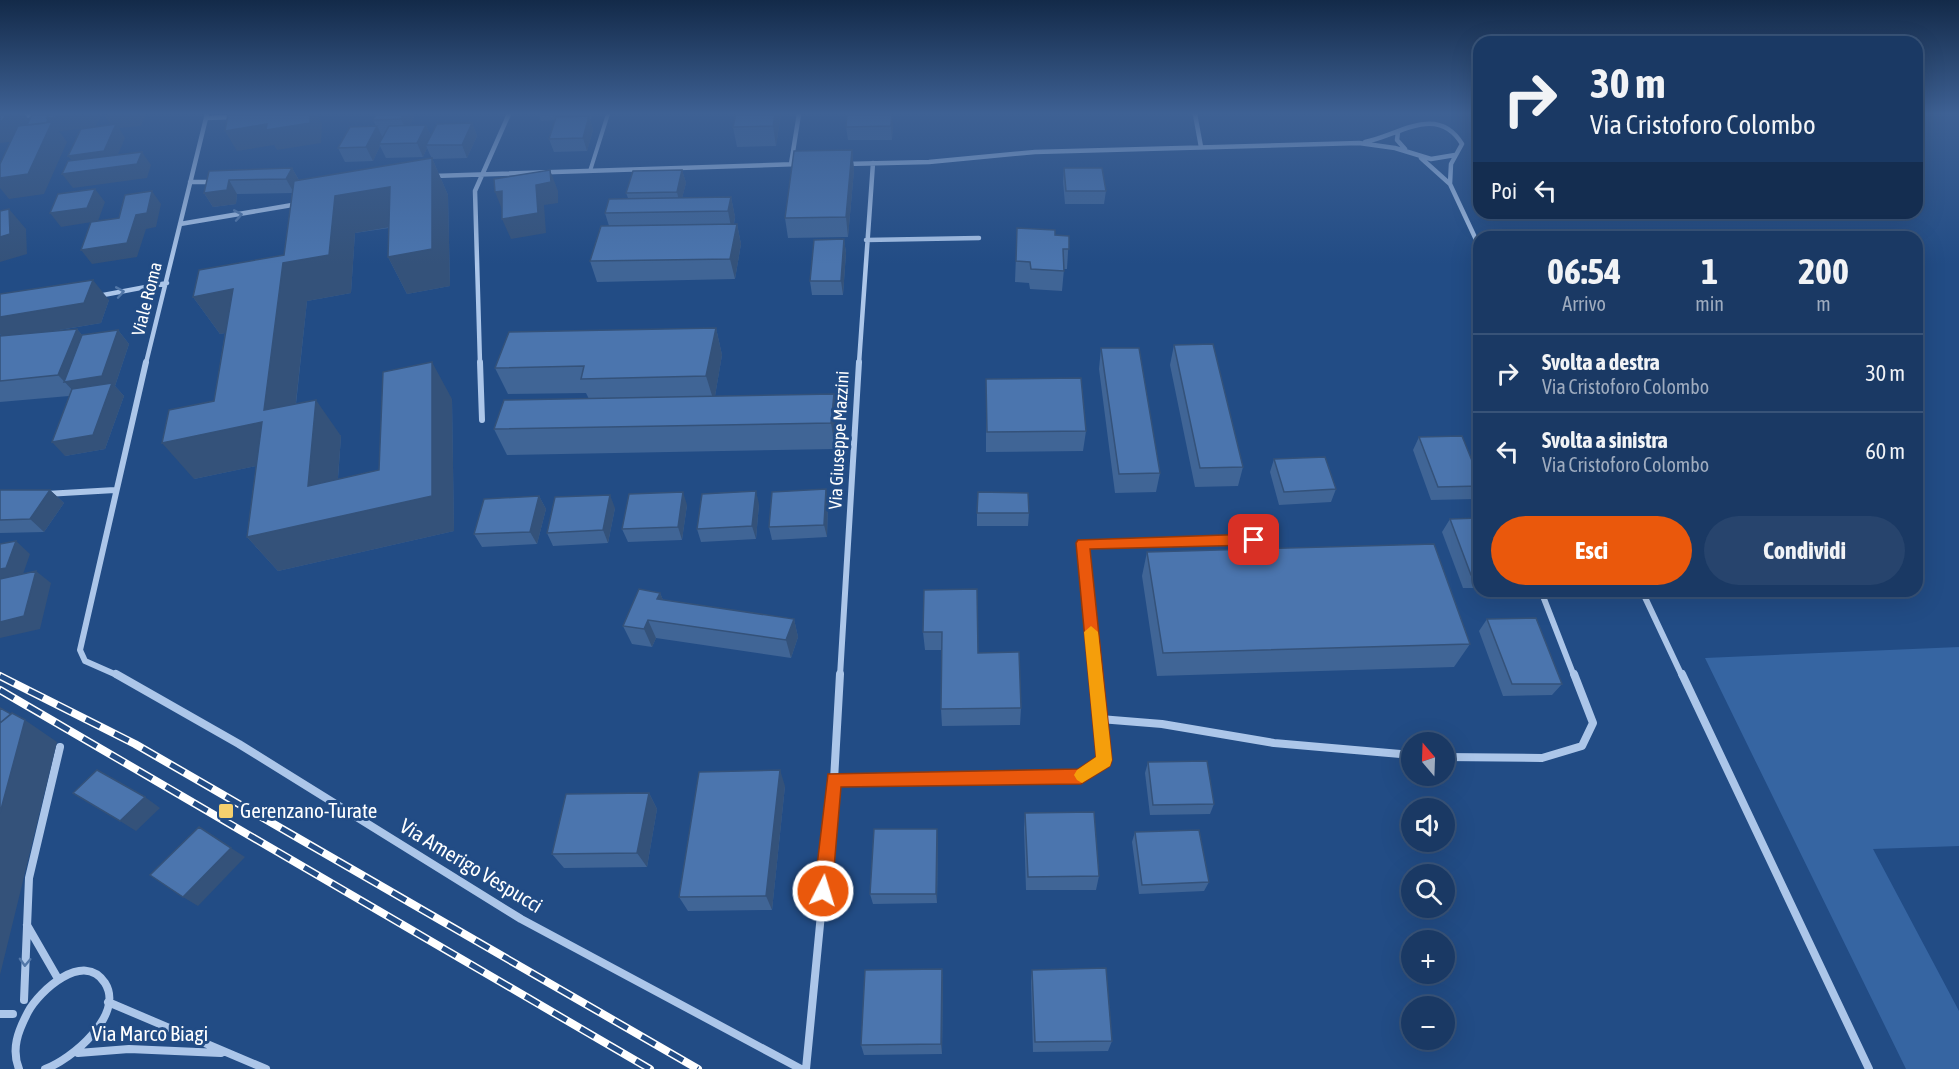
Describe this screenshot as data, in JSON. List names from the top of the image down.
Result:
{
  "streets": {
    "street": [
      "Viale Roma",
      "Via Giuseppe Mazzini",
      "Via Amerigo Vespucci",
      "Via Marco Biagi"
    ]
  },
  "crossings": [
    ["Viale Roma", "Via Amerigo Vespucci"]
  ],
  "places": {
    "transit": ["Gerenzano-Turate"]
  },
  "north": "top",
  "page": {
    "turn": ["30 m", "Via Cristoforo Colombo"],
    "then": "Poi",
    "eta": [
      "06:54",
      "Arrivo",
      "1",
      "min",
      "200",
      "m"
    ],
    "list": [
      {
        "name": "Svolta a destra",
        "note": "Via Cristoforo Colombo",
        "value": "30 m"
      },
      {
        "name": "Svolta a sinistra",
        "note": "Via Cristoforo Colombo",
        "value": "60 m"
      }
    ],
    "buttons": ["Esci", "Condividi"],
    "map_buttons": ["+", "−"]
  }
}
